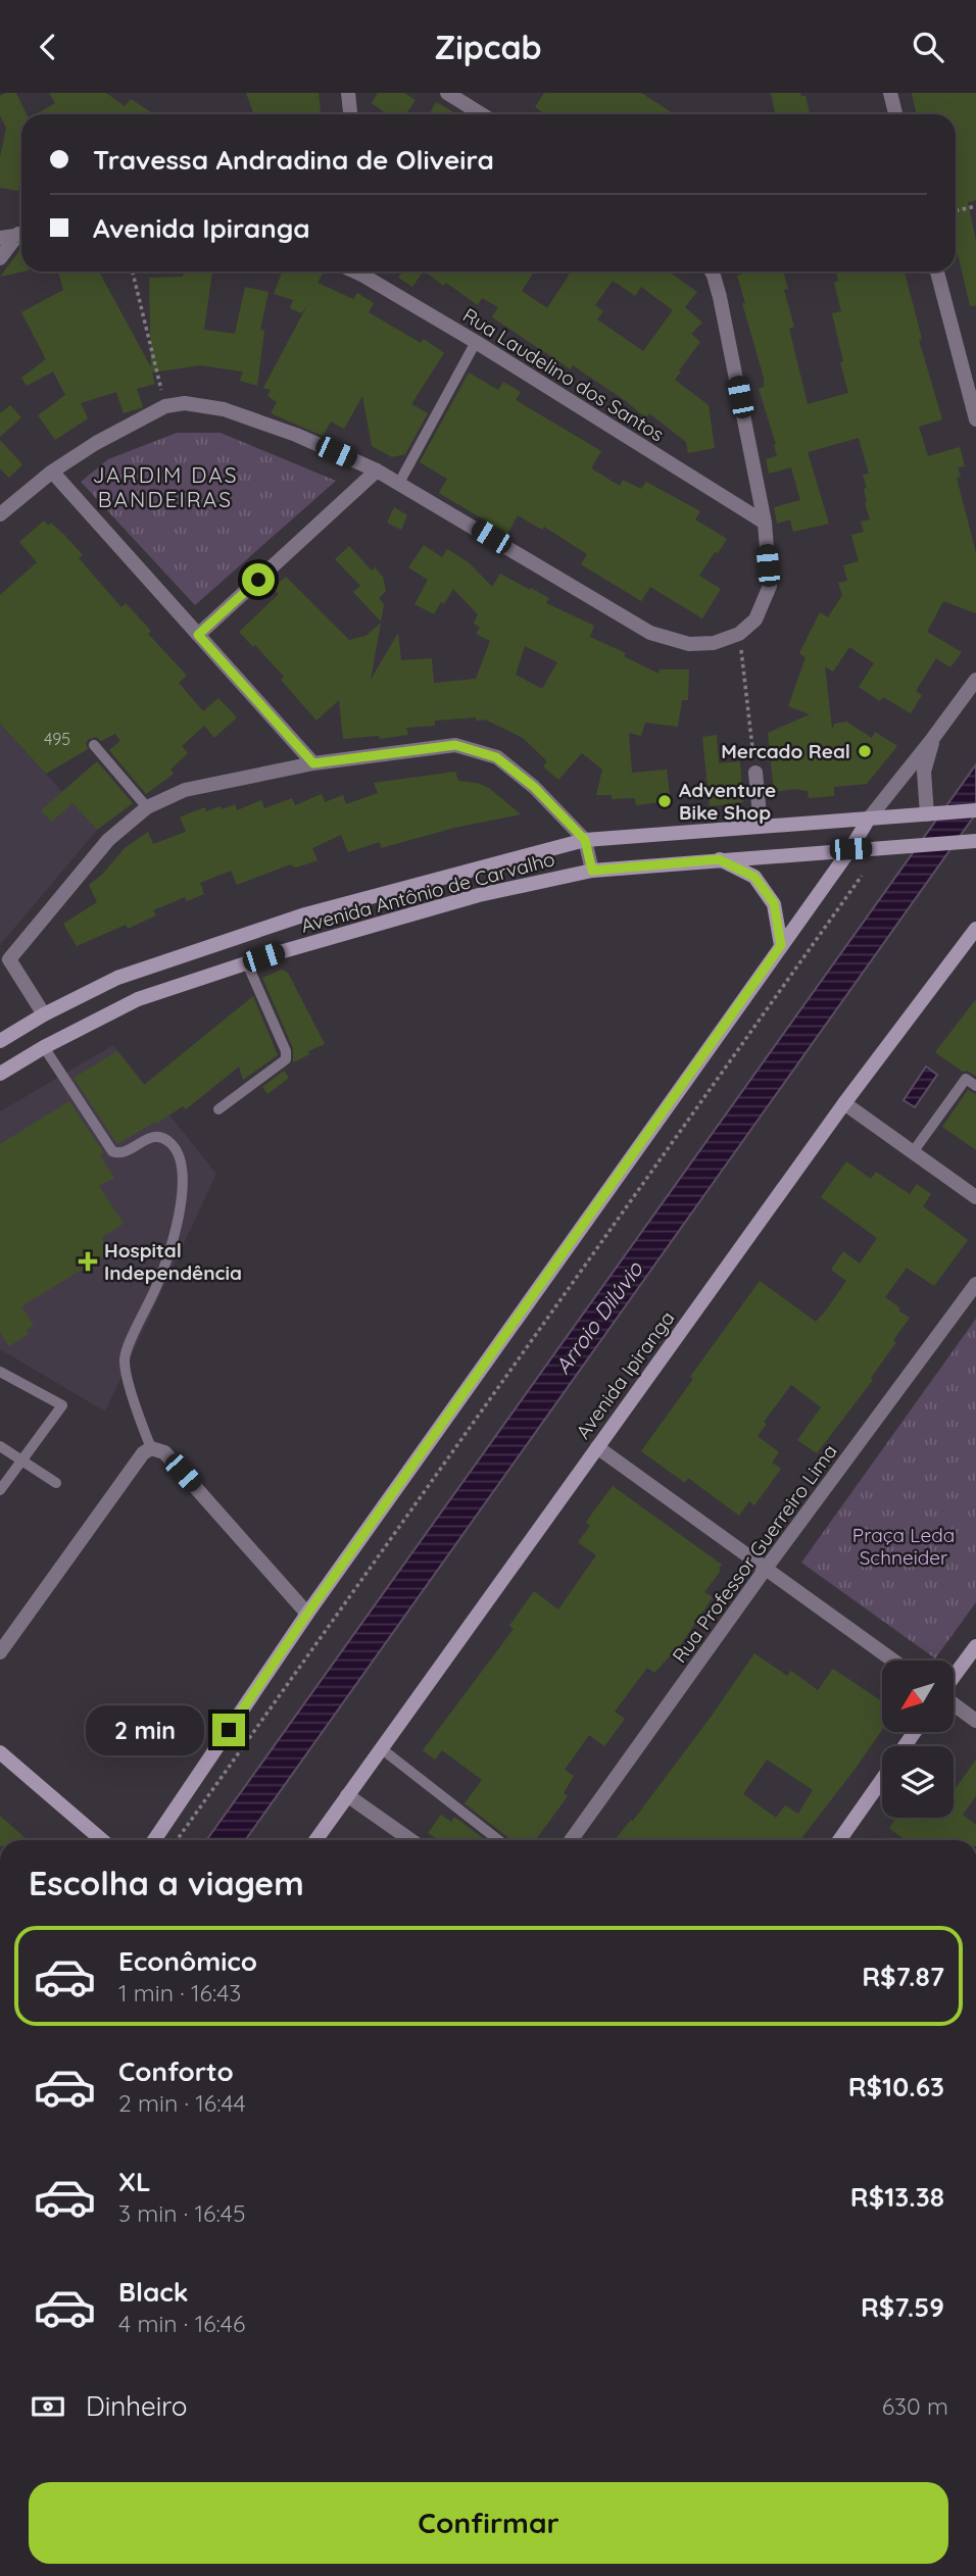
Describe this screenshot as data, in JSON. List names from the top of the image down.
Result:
{
  "streets": {
    "main road": ["Avenida Antônio de Carvalho", "Avenida Ipiranga"],
    "street": ["Rua Laudelino dos Santos", "Rua Professor Guerreiro Lima"]
  },
  "districts": ["JARDIM DAS BANDEIRAS"],
  "water": ["Arroio Dilúvio"],
  "parks": ["Praça Leda Schneider"],
  "places": {
    "other": ["Mercado Real", "Adventure Bike Shop"],
    "health": ["Hospital Independência"]
  },
  "house_numbers": ["495"],
  "north": "bottom left",
  "page": {
    "header": "Zipcab",
    "banner": ["Travessa Andradina de Oliveira", "Avenida Ipiranga"],
    "bubble": "2 min",
    "heading": "Escolha a viagem",
    "list": [
      {
        "name": "Econômico",
        "note": "1 min · 16:43",
        "value": "R$7.87"
      },
      {
        "name": "Conforto",
        "note": "2 min · 16:44",
        "value": "R$10.63"
      },
      {
        "name": "XL",
        "note": "3 min · 16:45",
        "value": "R$13.38"
      },
      {
        "name": "Black",
        "note": "4 min · 16:46",
        "value": "R$7.59"
      }
    ],
    "pay": ["Dinheiro", "630 m"],
    "buttons": "Confirmar"
  }
}
